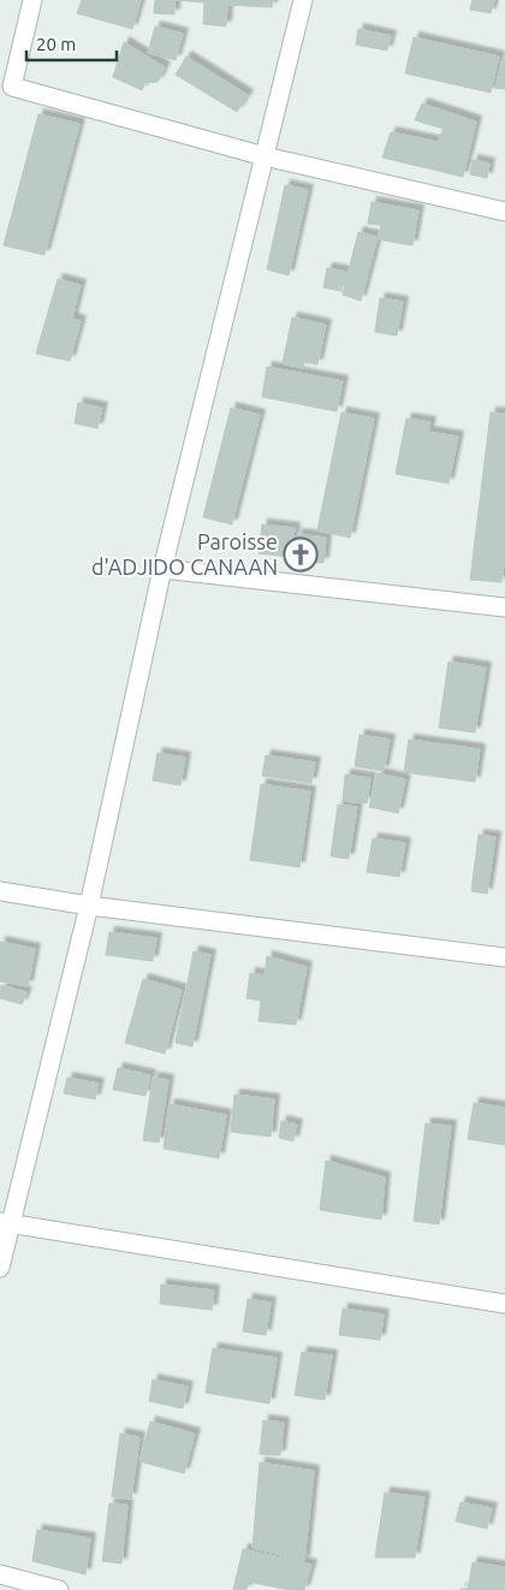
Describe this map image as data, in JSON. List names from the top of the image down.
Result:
{
  "places": {
    "church": ["Paroisse d'ADJIDO CANAAN"]
  },
  "scale_bar": "20 m"
}
